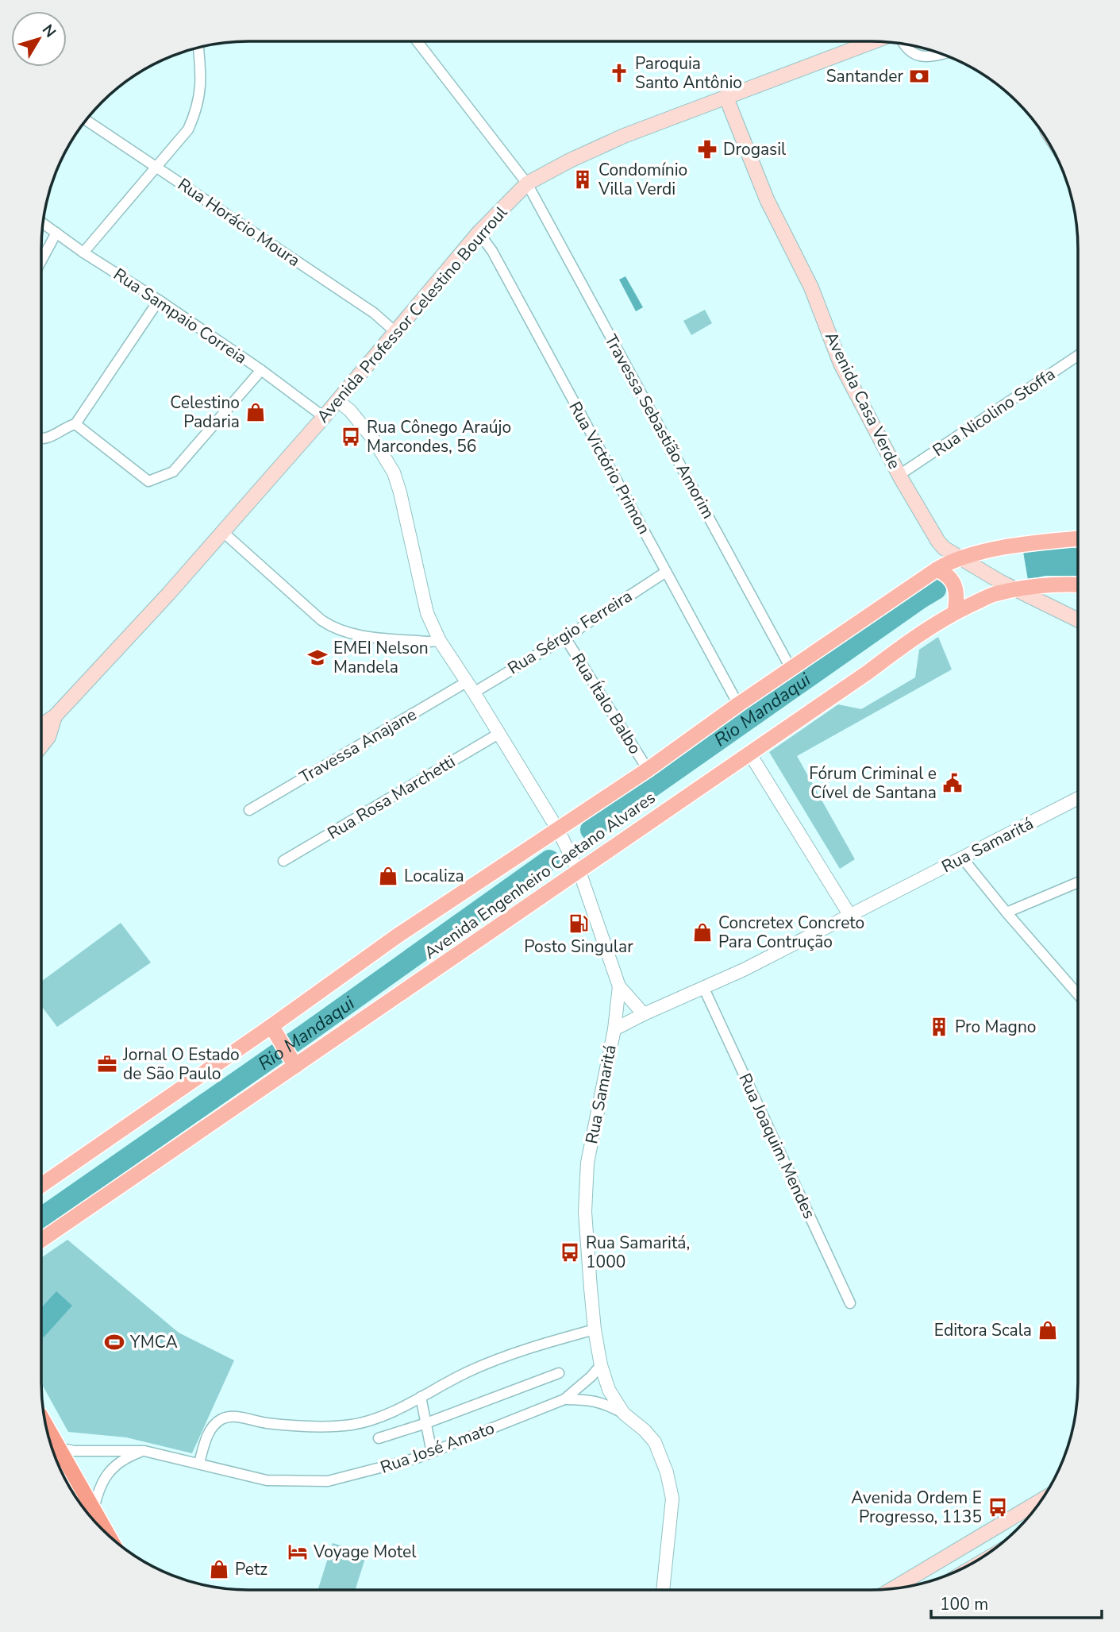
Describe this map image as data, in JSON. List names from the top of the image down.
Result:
{
  "streets": {
    "main road": ["Avenida Professor Celestino Bourroul", "Avenida Casa Verde", "Avenida Engenheiro Caetano Alvares"],
    "street": [
      "Rua Horácio Moura",
      "Rua Sampaio Correia",
      "Rua Nicolino Stoffa",
      "Travessa Sebastião Amorim",
      "Rua Victório Primon",
      "Rua Sérgio Ferreira",
      "Rua Ítalo Balbo",
      "Travessa Anajane",
      "Rua Rosa Marchetti",
      "Rua Samaritá",
      "Rua Joaquim Mendes",
      "Rua José Amato"
    ]
  },
  "crossings": [
    ["Rua Horácio Moura", "Avenida Professor Celestino Bourroul"],
    ["Avenida Professor Celestino Bourroul", "Rua Sampaio Correia"],
    ["Avenida Professor Celestino Bourroul", "Avenida Casa Verde"],
    ["Avenida Professor Celestino Bourroul", "Travessa Sebastião Amorim"],
    ["Avenida Professor Celestino Bourroul", "Rua Victório Primon"],
    ["Avenida Casa Verde", "Rua Nicolino Stoffa"],
    ["Avenida Casa Verde", "Avenida Engenheiro Caetano Alvares"],
    ["Travessa Sebastião Amorim", "Avenida Engenheiro Caetano Alvares"],
    ["Rua Victório Primon", "Rua Sérgio Ferreira"],
    ["Rua Victório Primon", "Avenida Engenheiro Caetano Alvares"],
    ["Rua Sérgio Ferreira", "Rua Ítalo Balbo"],
    ["Rua Sérgio Ferreira", "Travessa Anajane"],
    ["Rua Ítalo Balbo", "Avenida Engenheiro Caetano Alvares"],
    ["Rua Samaritá", "Rua Joaquim Mendes"],
    ["Rua Samaritá", "Rua José Amato"]
  ],
  "water": ["Rio Mandaqui"],
  "places": {
    "church": ["Paroquia Santo Antônio"],
    "bank": ["Santander"],
    "pharmacy": ["Drogasil"],
    "building": ["Condomínio Villa Verdi", "Pro Magno"],
    "shop": [
      "Celestino Padaria",
      "Localiza",
      "Concretex Concreto Para Contrução",
      "Editora Scala",
      "Petz"
    ],
    "bus stop": ["Rua Cônego Araújo Marcondes, 56", "Rua Samaritá, 1000", "Avenida Ordem E Progresso, 1135"],
    "school or university": ["EMEI Nelson Mandela"],
    "public building": ["Fórum Criminal e Cível de Santana"],
    "fuel station": ["Posto Singular"],
    "office": ["Jornal O Estado de São Paulo"],
    "sports": ["YMCA"],
    "hotel": ["Voyage Motel"]
  },
  "scale_bar": "100 m",
  "north": "top right"
}
